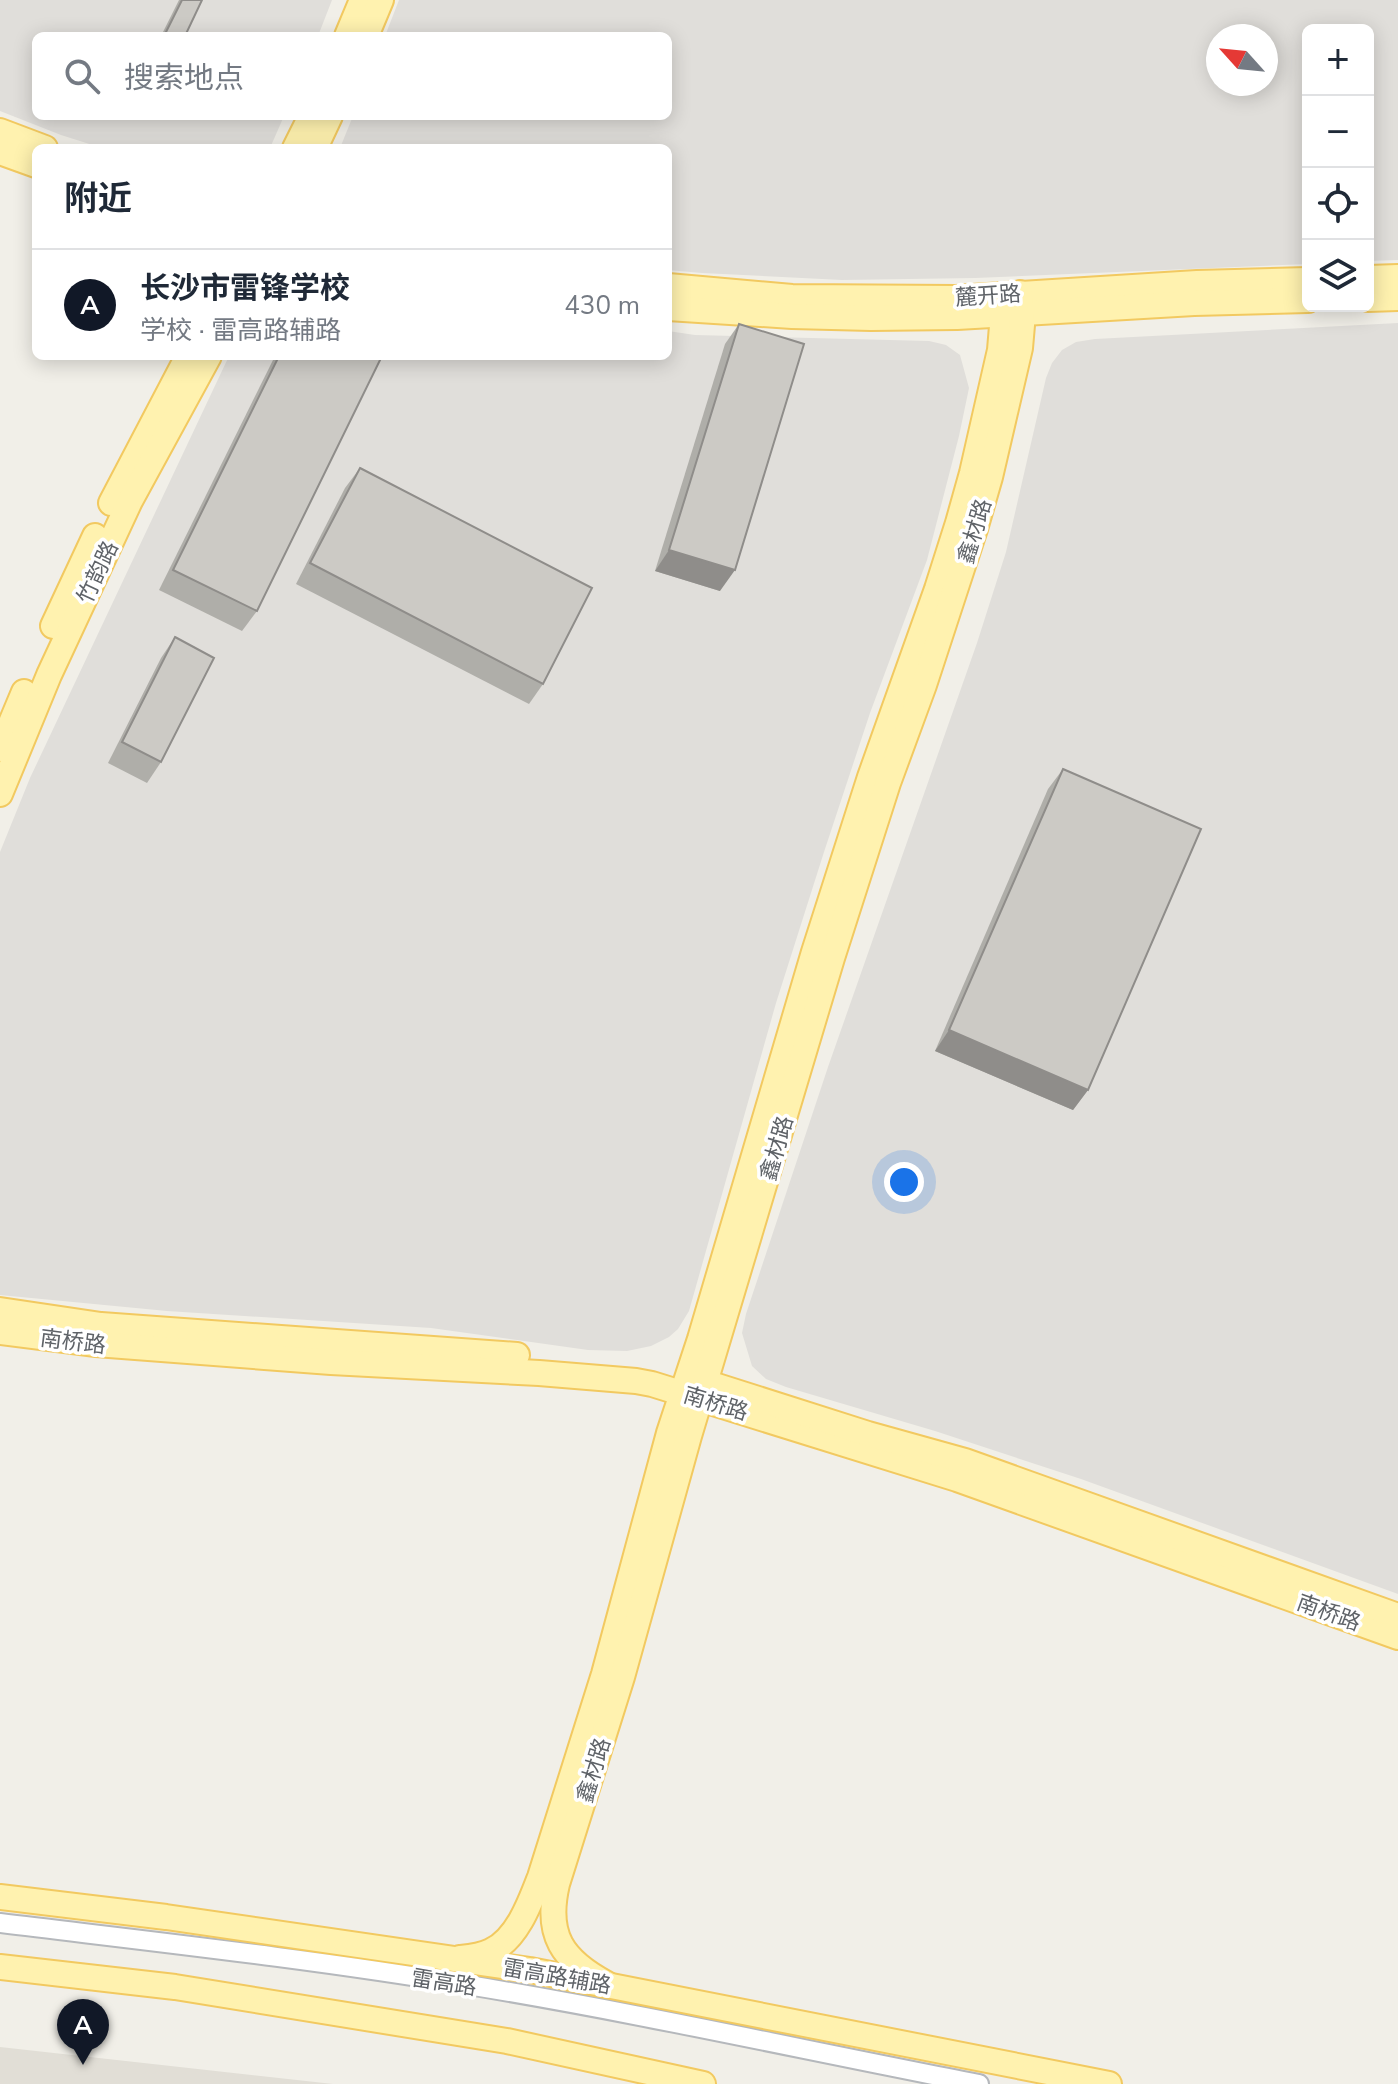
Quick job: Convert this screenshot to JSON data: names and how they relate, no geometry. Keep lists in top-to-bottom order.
{
  "streets": {
    "main road": [
      "麓开路",
      "鑫材路",
      "竹韵路",
      "南桥路",
      "雷高路辅路"
    ],
    "street": ["雷高路"]
  },
  "crossings": [
    ["麓开路", "鑫材路"],
    ["鑫材路", "南桥路"],
    ["鑫材路", "雷高路辅路"]
  ],
  "north": "top left",
  "page": {
    "map_buttons": ["+", "−"],
    "search": "搜索地点",
    "heading": "附近",
    "list": [
      {
        "mark": "A",
        "name": "长沙市雷锋学校",
        "note": "学校 · 雷高路辅路",
        "value": "430 m"
      }
    ],
    "pins": "A"
  }
}
